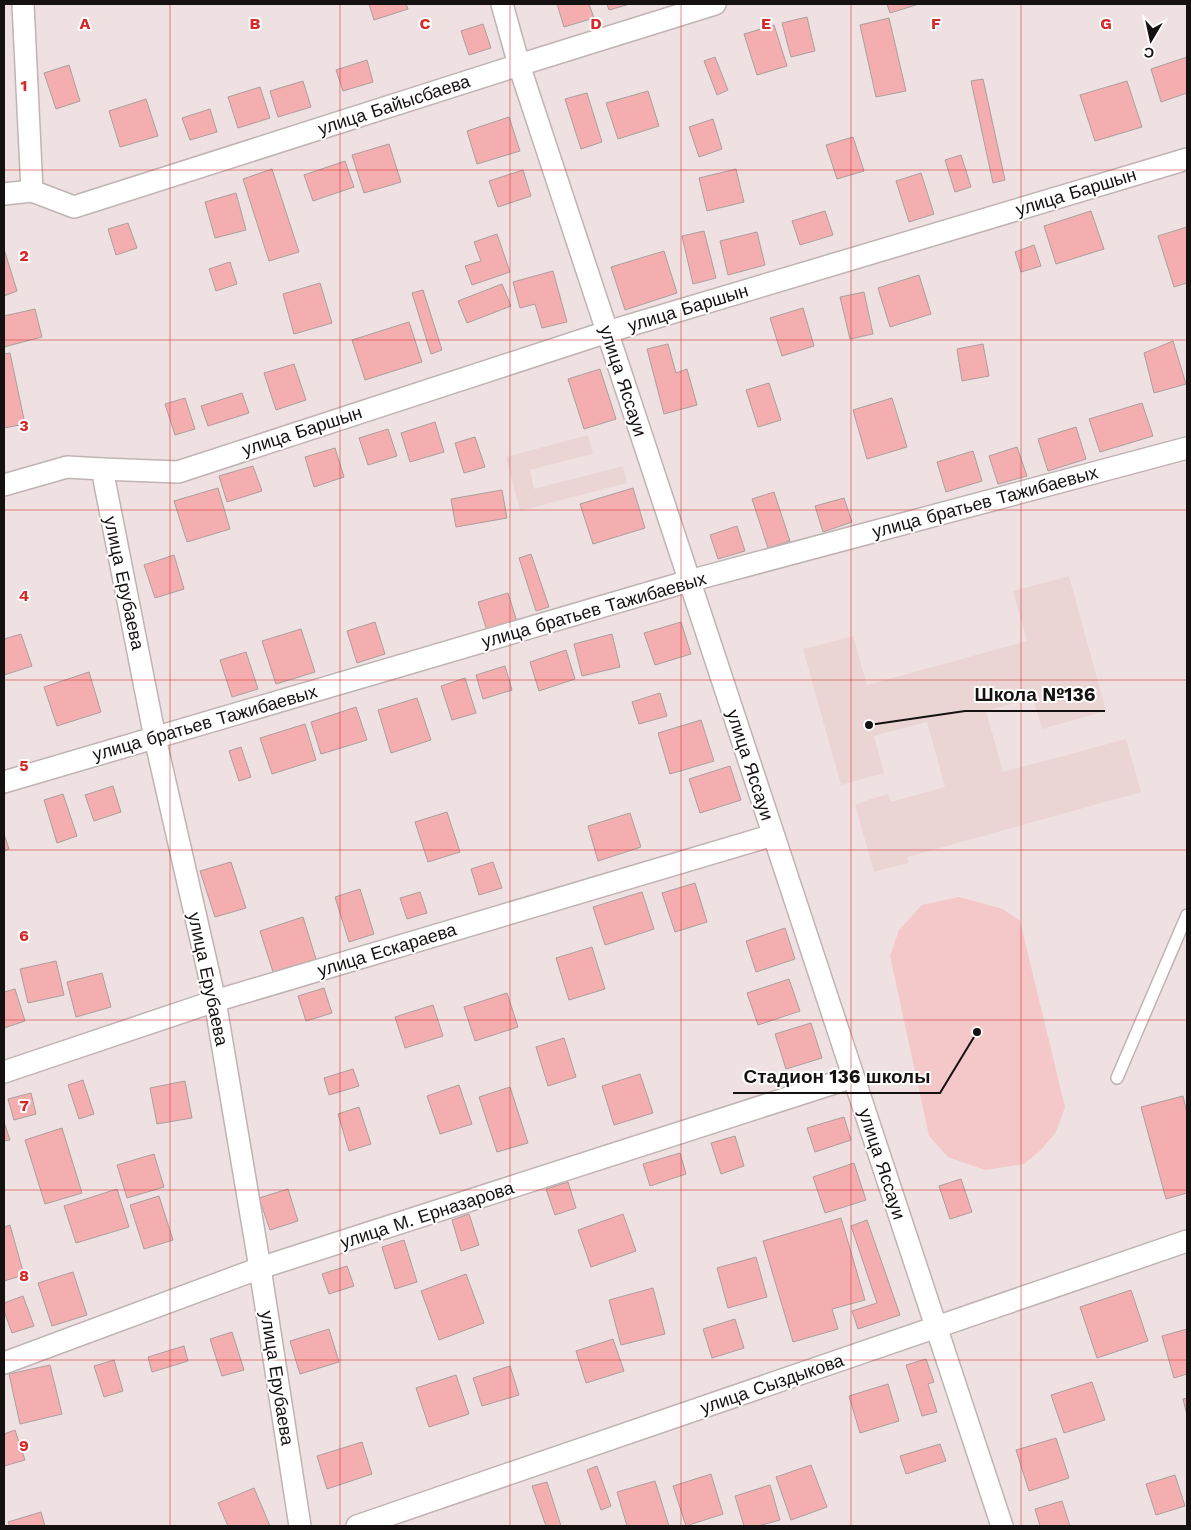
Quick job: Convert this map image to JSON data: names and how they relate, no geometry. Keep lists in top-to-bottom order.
{
  "streets": {
    "street": [
      "улица Байысбаева",
      "улица Баршын",
      "улица Яссауи",
      "улица братьев Тажибаевых",
      "улица Ерубаева",
      "улица Ескараева",
      "улица М. Ерназарова",
      "улица Сыздыкова"
    ]
  },
  "crossings": [
    ["улица Байысбаева", "улица Яссауи"],
    ["улица Баршын", "улица Яссауи"],
    ["улица Баршын", "улица Ерубаева"],
    ["улица Яссауи", "улица братьев Тажибаевых"],
    ["улица Яссауи", "улица Ескараева"],
    ["улица Яссауи", "улица М. Ерназарова"],
    ["улица Яссауи", "улица Сыздыкова"],
    ["улица братьев Тажибаевых", "улица Ерубаева"],
    ["улица Ерубаева", "улица Ескараева"],
    ["улица Ерубаева", "улица М. Ерназарова"]
  ],
  "places": ["Школа №136", "Стадион 136 школы"],
  "north": "bottom",
  "grid": {
    "columns": [
      "A",
      "B",
      "C",
      "D",
      "E",
      "F",
      "G"
    ],
    "rows": [
      "1",
      "2",
      "3",
      "4",
      "5",
      "6",
      "7",
      "8",
      "9"
    ]
  }
}
